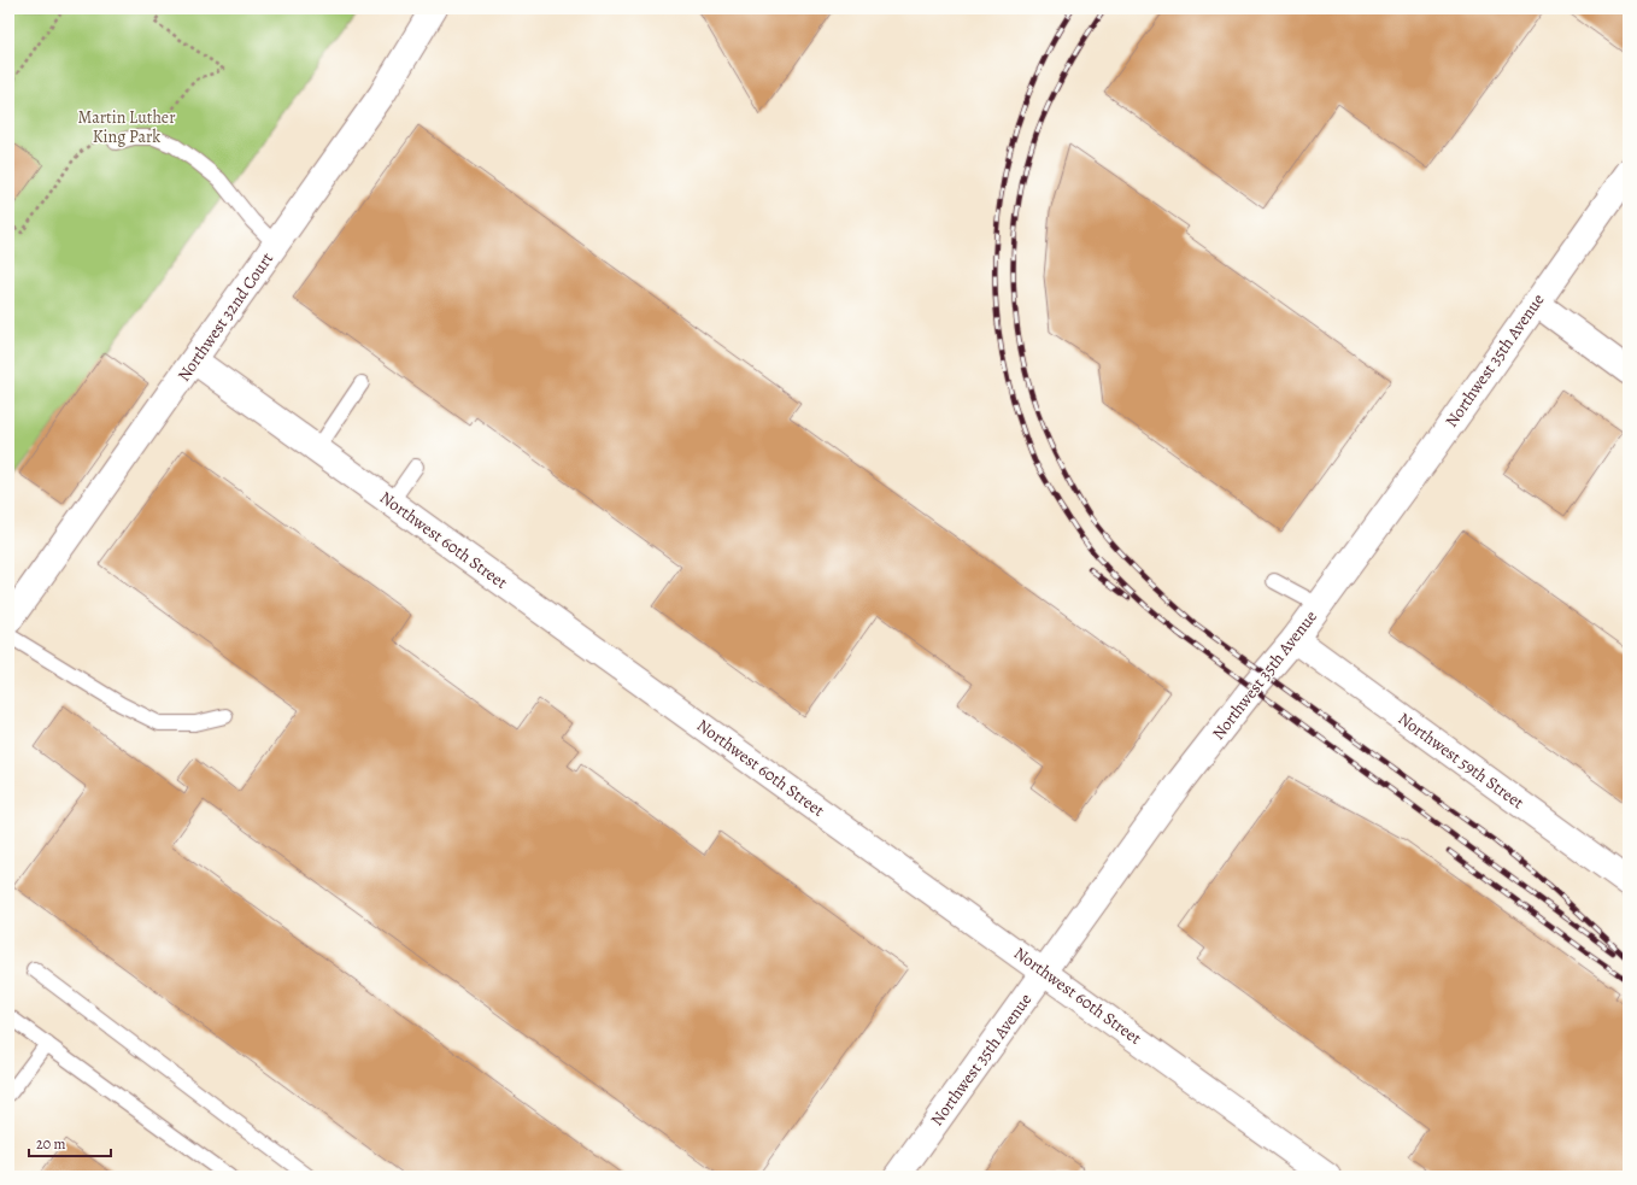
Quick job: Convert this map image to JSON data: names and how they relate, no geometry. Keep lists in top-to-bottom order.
{
  "streets": {
    "street": [
      "Northwest 32nd Court",
      "Northwest 35th Avenue",
      "Northwest 60th Street",
      "Northwest 59th Street"
    ]
  },
  "crossings": [
    ["Northwest 32nd Court", "Northwest 60th Street"],
    ["Northwest 35th Avenue", "Northwest 60th Street"],
    ["Northwest 35th Avenue", "Northwest 59th Street"]
  ],
  "parks": ["Martin Luther King Park"],
  "scale_bar": "20 m"
}
